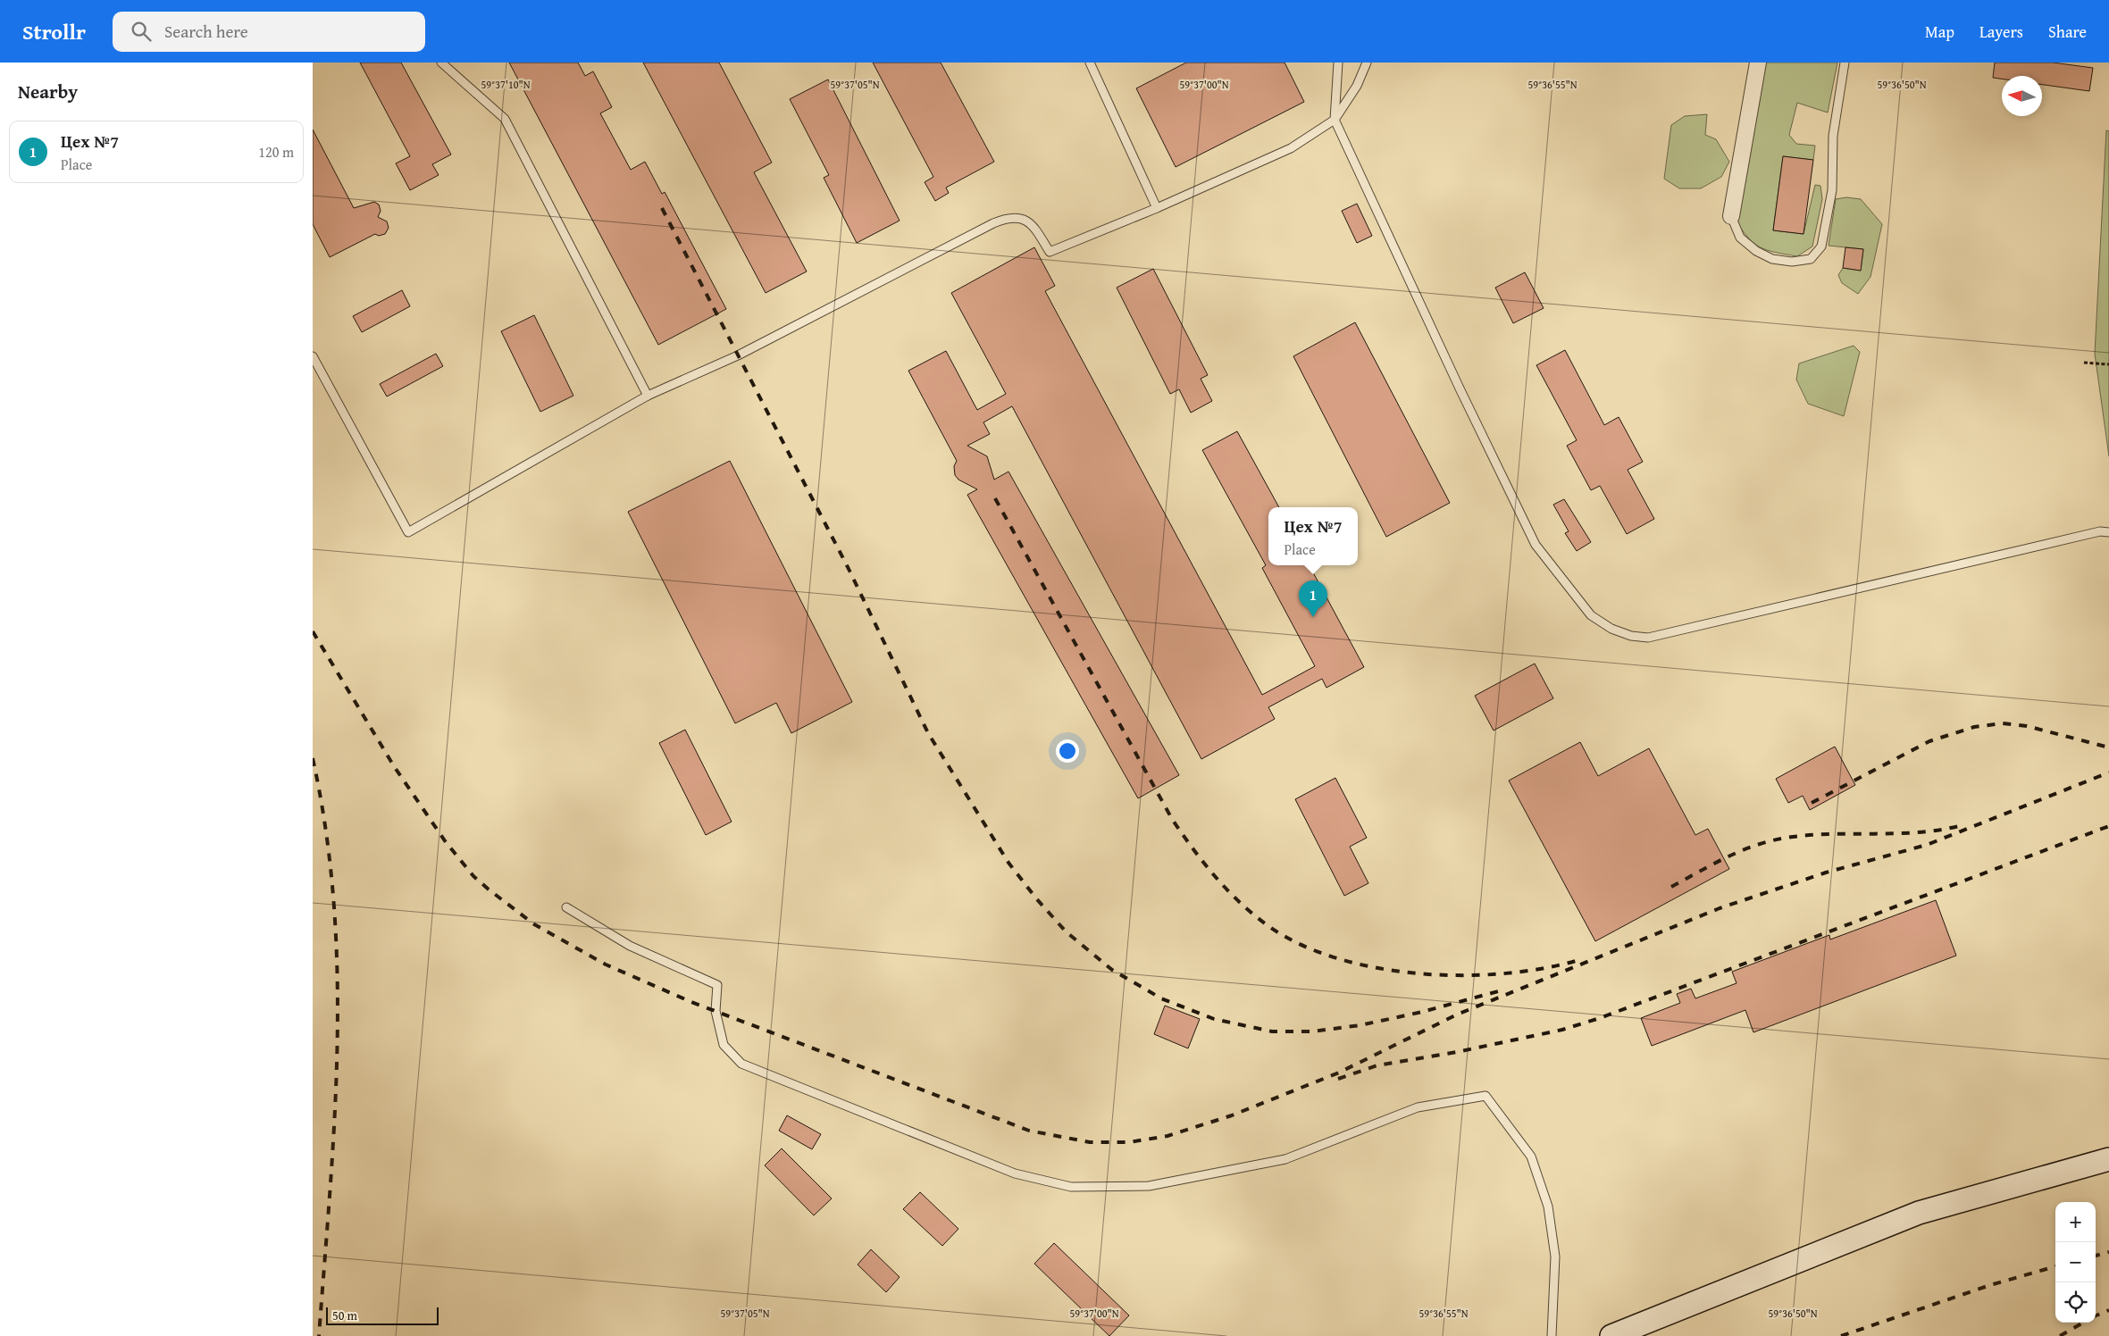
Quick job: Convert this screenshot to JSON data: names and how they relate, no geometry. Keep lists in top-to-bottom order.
{
  "scale_bar": "50 m",
  "north": "left",
  "page": {
    "header": "Strollr",
    "search": "Search here",
    "nav": ["Map", "Layers", "Share"],
    "heading": "Nearby",
    "list": [
      {
        "mark": "1",
        "name": "Цех №7",
        "note": "Place",
        "value": "120 m"
      }
    ],
    "popup": ["Цех №7", "Place"],
    "pins": "1",
    "map_buttons": ["+", "−"],
    "scale": "50 m"
  },
  "coordinates": [
    "59°37'10\"N",
    "59°37'05\"N",
    "59°37'00\"N",
    "59°36'55\"N",
    "59°36'50\"N"
  ]
}
